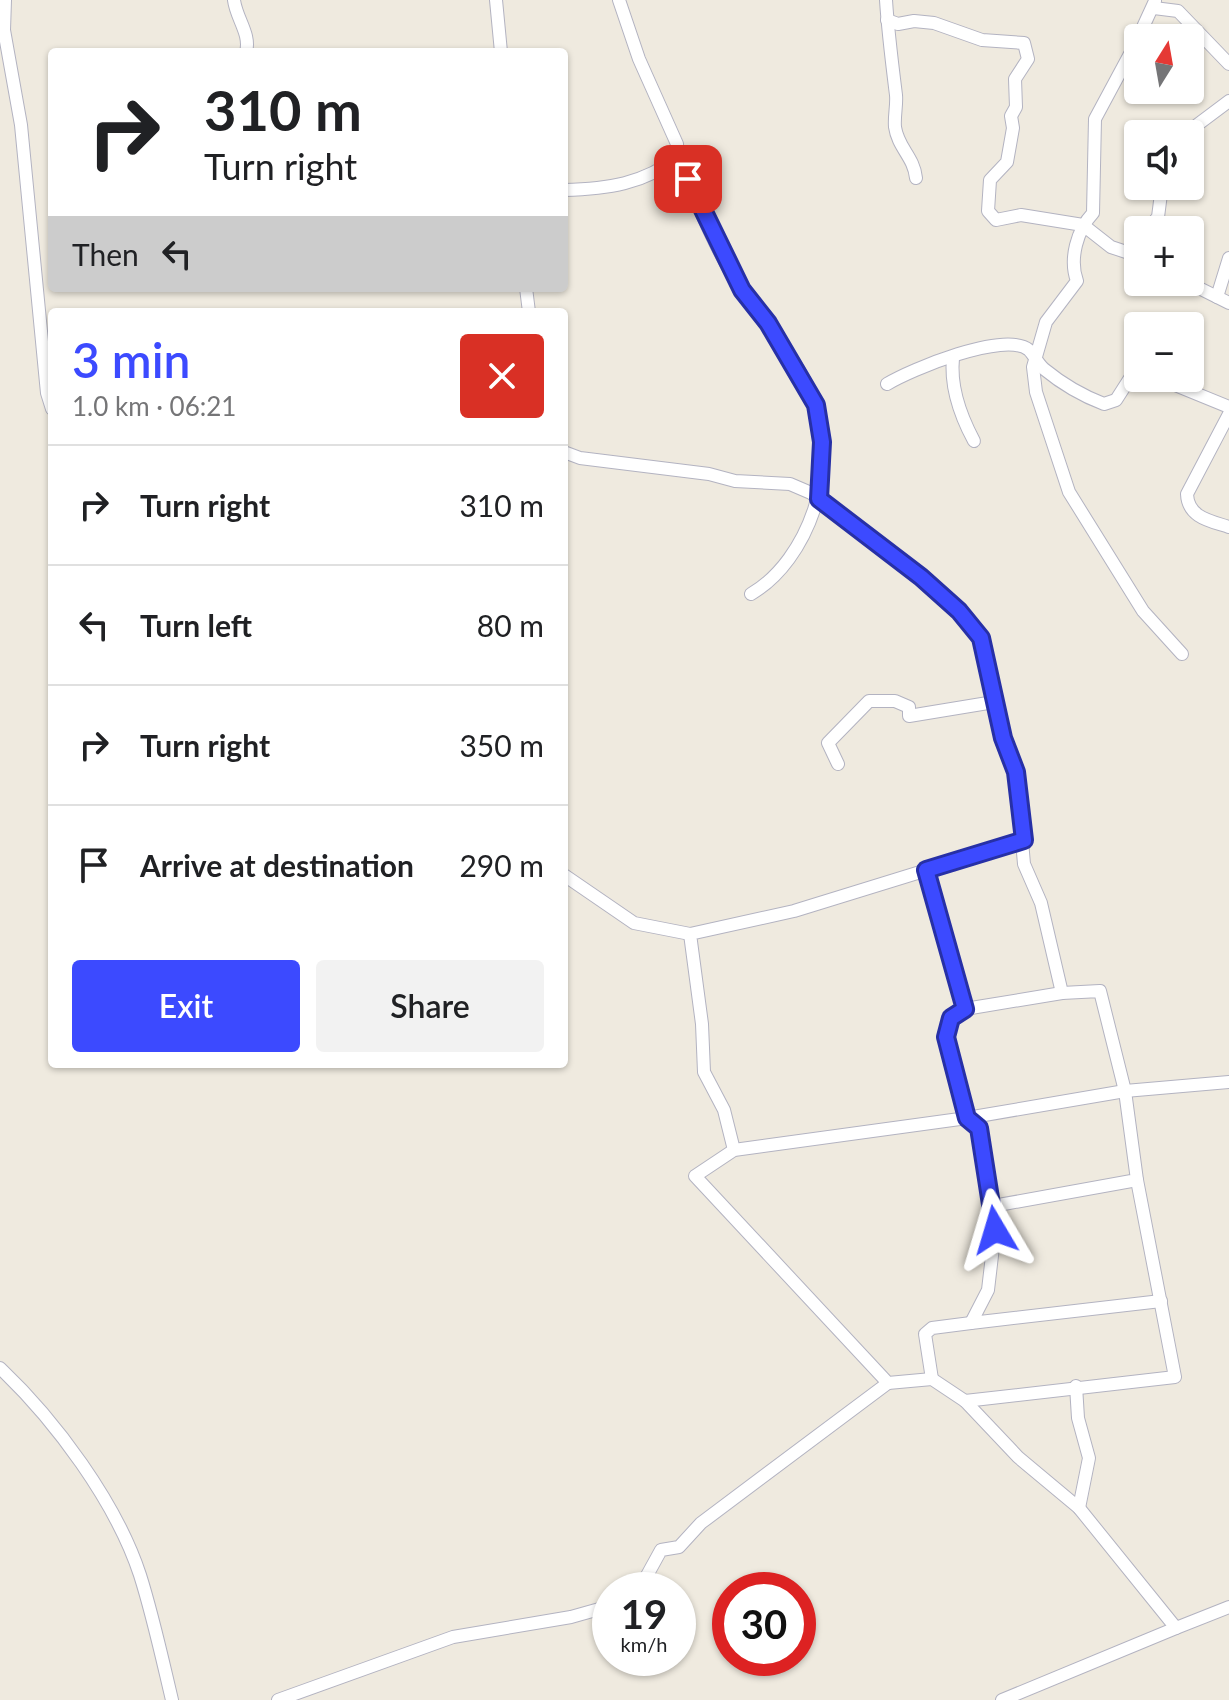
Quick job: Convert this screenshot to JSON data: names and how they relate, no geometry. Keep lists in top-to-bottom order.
{
  "north": "top",
  "page": {
    "map_buttons": ["+", "−"],
    "turn": ["310 m", "Turn right"],
    "then": "Then",
    "heading": ["3 min", "1.0 km · 06:21"],
    "list": [
      {
        "name": "Turn right",
        "value": "310 m"
      },
      {
        "name": "Turn left",
        "value": "80 m"
      },
      {
        "name": "Turn right",
        "value": "350 m"
      },
      {
        "name": "Arrive at destination",
        "value": "290 m"
      }
    ],
    "buttons": ["Exit", "Share"],
    "speed": "19 km/h",
    "limit": "30"
  }
}
